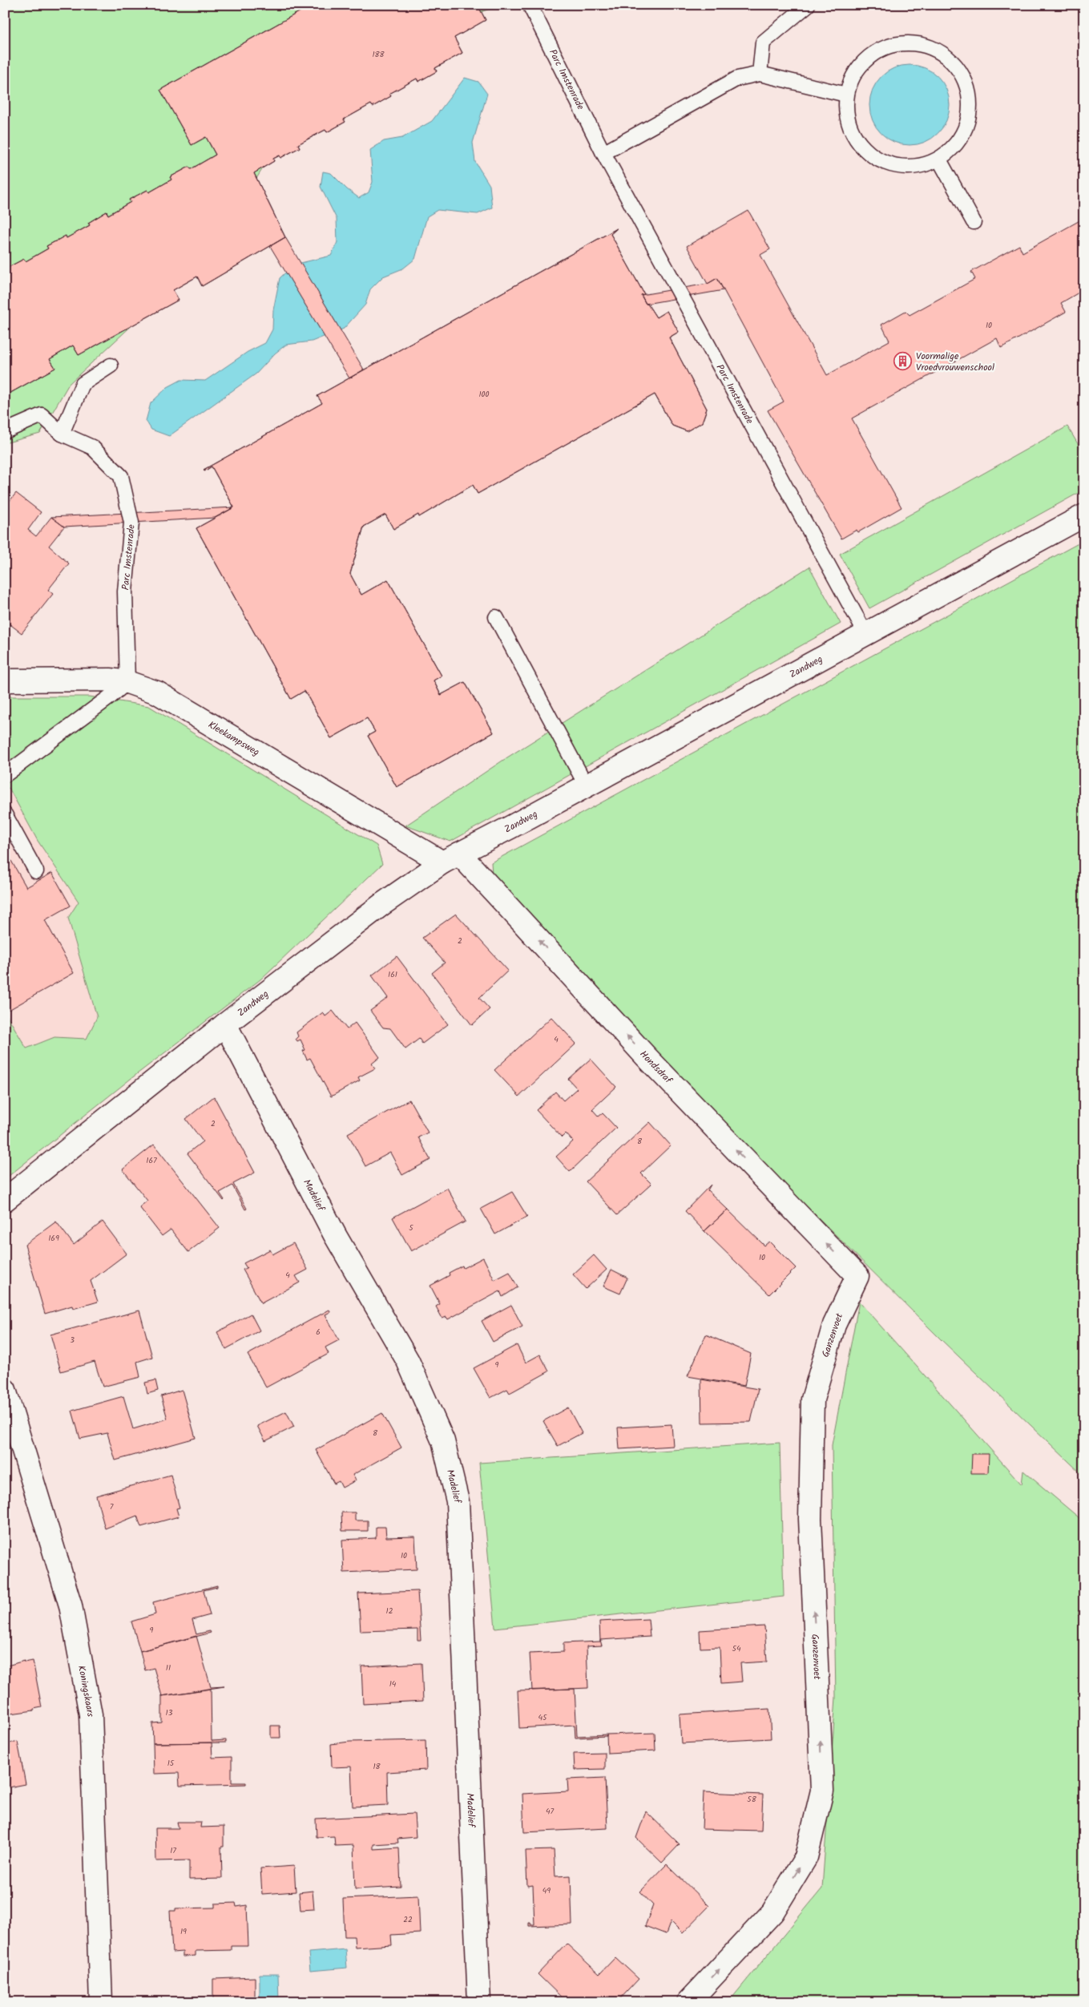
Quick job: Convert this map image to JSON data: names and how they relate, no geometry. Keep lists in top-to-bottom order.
{
  "streets": {
    "street": [
      "Zandweg",
      "Kleekampsweg",
      "Hondsdraf",
      "Madelief",
      "Ganzenvoet",
      "Koningskaars"
    ],
    "lane": ["Parc Imstenrade"]
  },
  "crossings": [
    ["Parc Imstenrade", "Zandweg"],
    ["Parc Imstenrade", "Kleekampsweg"],
    ["Zandweg", "Kleekampsweg"],
    ["Zandweg", "Hondsdraf"],
    ["Zandweg", "Madelief"],
    ["Kleekampsweg", "Hondsdraf"],
    ["Hondsdraf", "Ganzenvoet"]
  ],
  "one_way": ["Hondsdraf", "Ganzenvoet"],
  "places": {
    "building": ["Voormalige Vroedvrouwenschool"]
  },
  "house_numbers": [
    "188",
    "10",
    "100",
    "2",
    "161",
    "4",
    "2",
    "8",
    "167",
    "5",
    "169",
    "10",
    "4",
    "6",
    "3",
    "9",
    "8",
    "7",
    "10",
    "12",
    "9",
    "54",
    "11",
    "14",
    "13",
    "45",
    "15",
    "18",
    "58",
    "47",
    "17",
    "49",
    "22",
    "19"
  ]
}
